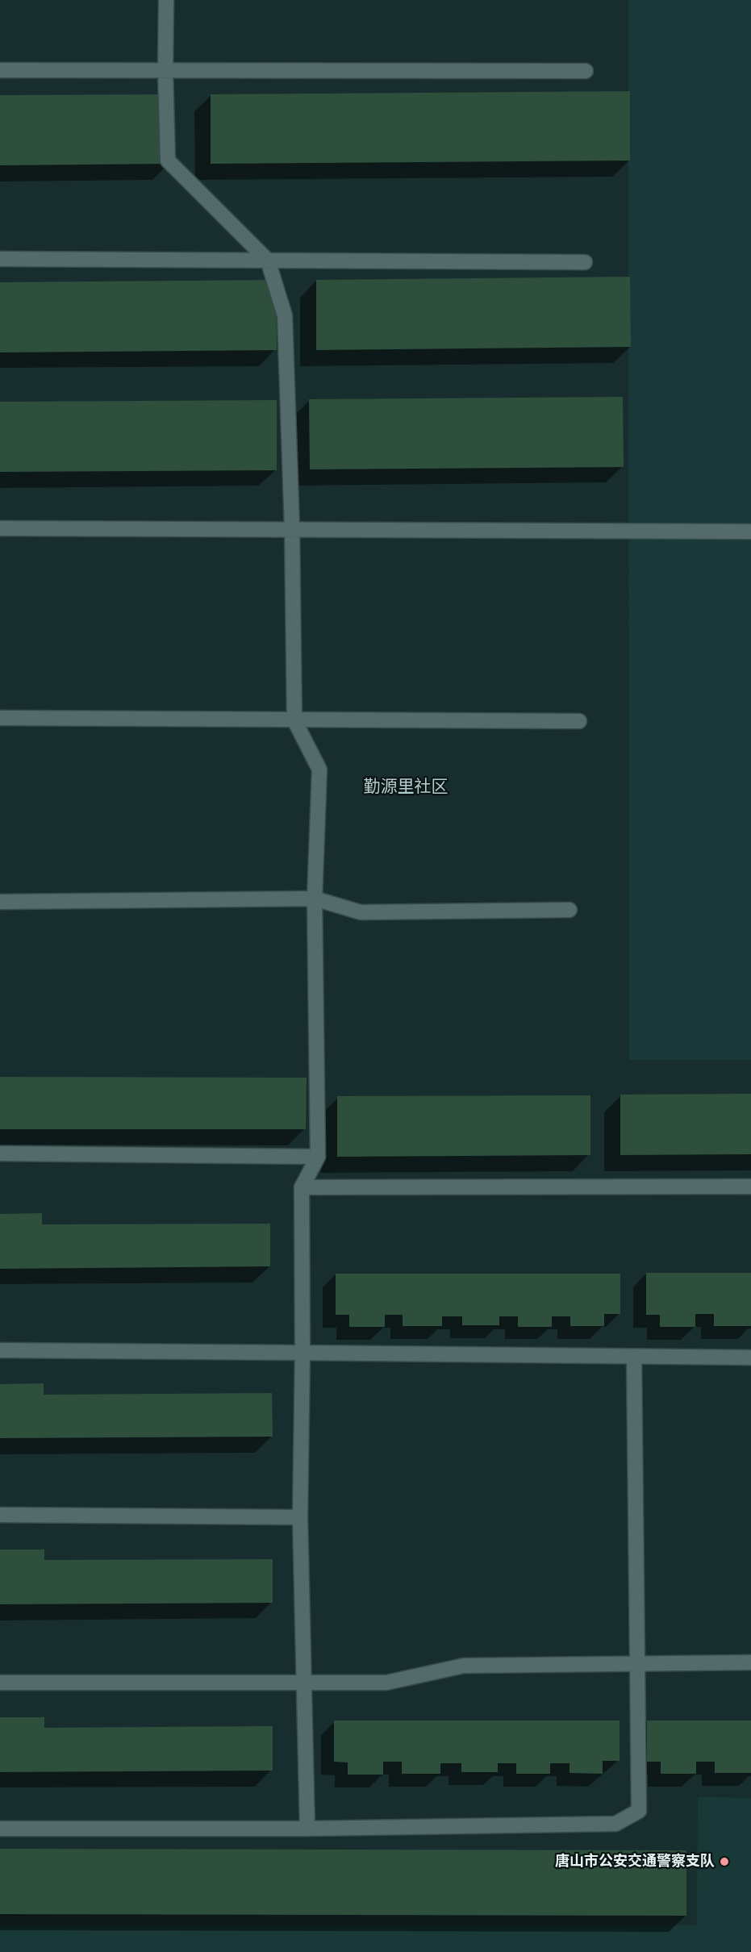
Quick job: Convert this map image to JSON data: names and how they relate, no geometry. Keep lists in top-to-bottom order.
{
  "districts": ["勤源里社区"],
  "places": ["唐山市公安交通警察支队"]
}
